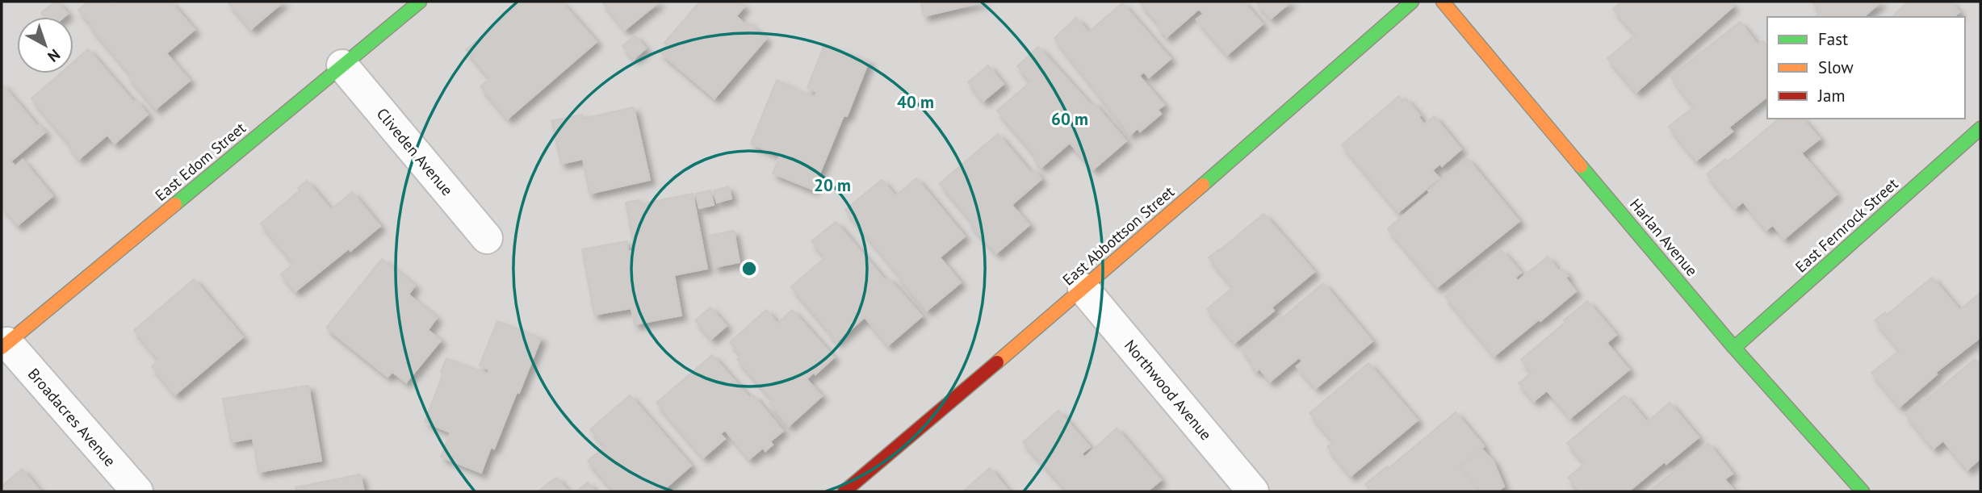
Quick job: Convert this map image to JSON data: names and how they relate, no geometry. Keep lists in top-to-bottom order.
{
  "streets": {
    "street": [
      "Cliveden Avenue",
      "East Edom Street",
      "East Fernrock Street",
      "East Abbottson Street",
      "Harlan Avenue",
      "Northwood Avenue",
      "Broadacres Avenue"
    ]
  },
  "crossings": [
    ["Cliveden Avenue", "East Edom Street"],
    ["East Edom Street", "Broadacres Avenue"],
    ["East Fernrock Street", "Harlan Avenue"],
    ["East Abbottson Street", "Northwood Avenue"]
  ],
  "legend": ["Fast", "Slow", "Jam"],
  "north": "bottom right",
  "rings": ["40 m", "60 m", "20 m"]
}
